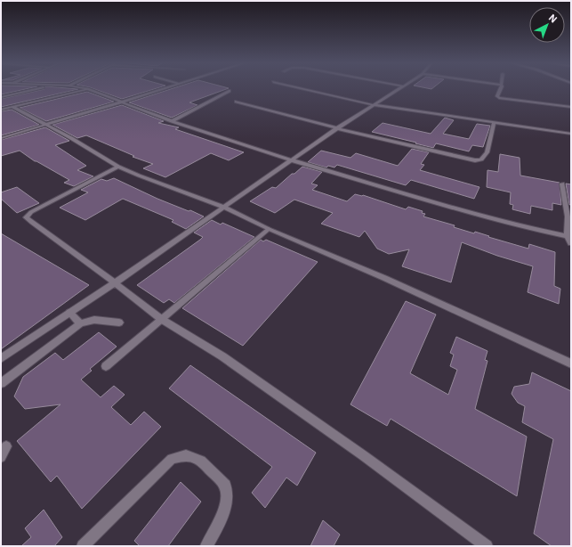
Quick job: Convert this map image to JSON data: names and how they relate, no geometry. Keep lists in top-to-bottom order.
{
  "north": "top right"
}
